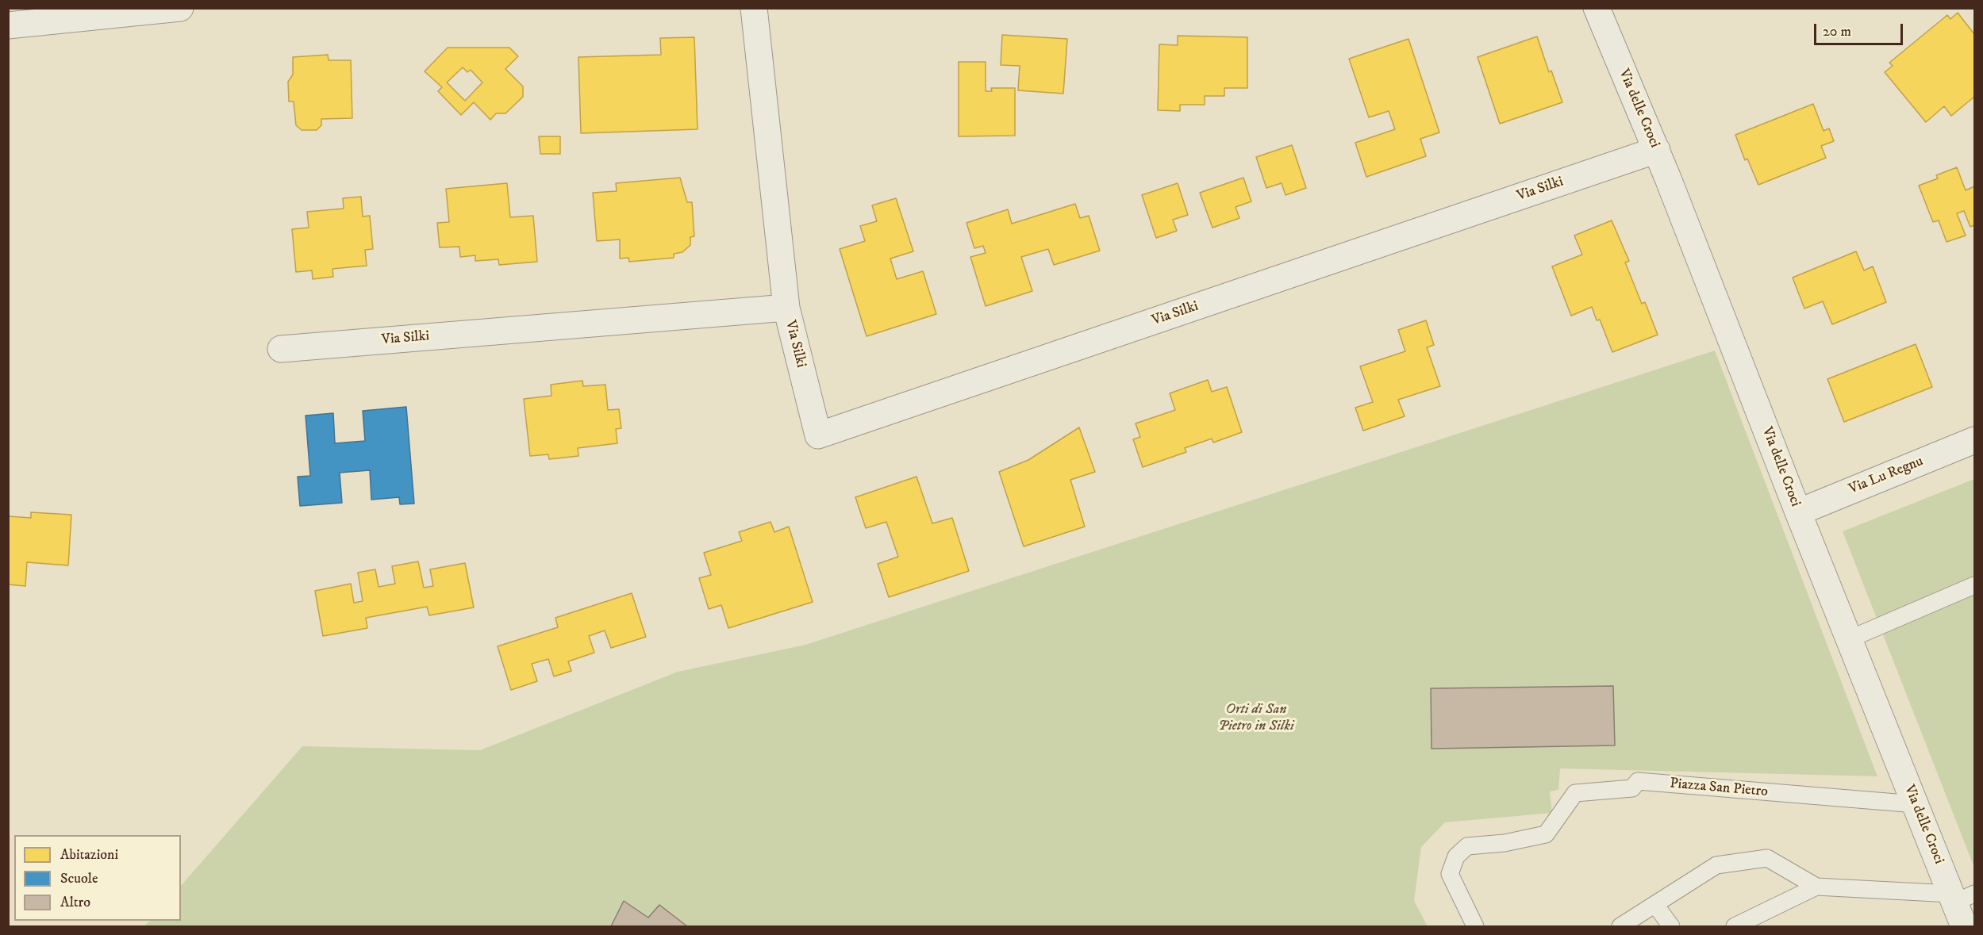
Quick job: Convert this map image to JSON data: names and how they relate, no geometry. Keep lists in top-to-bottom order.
{
  "streets": {
    "street": ["Via delle Croci", "Via Silki", "Via Lu Regnu"],
    "lane": ["Piazza San Pietro"]
  },
  "crossings": [
    ["Via delle Croci", "Via Silki"],
    ["Via delle Croci", "Via Lu Regnu"],
    ["Via delle Croci", "Piazza San Pietro"]
  ],
  "parks": ["Orti di San Pietro in Silki"],
  "legend": ["Abitazioni", "Scuole", "Altro"],
  "scale_bar": "20 m"
}
